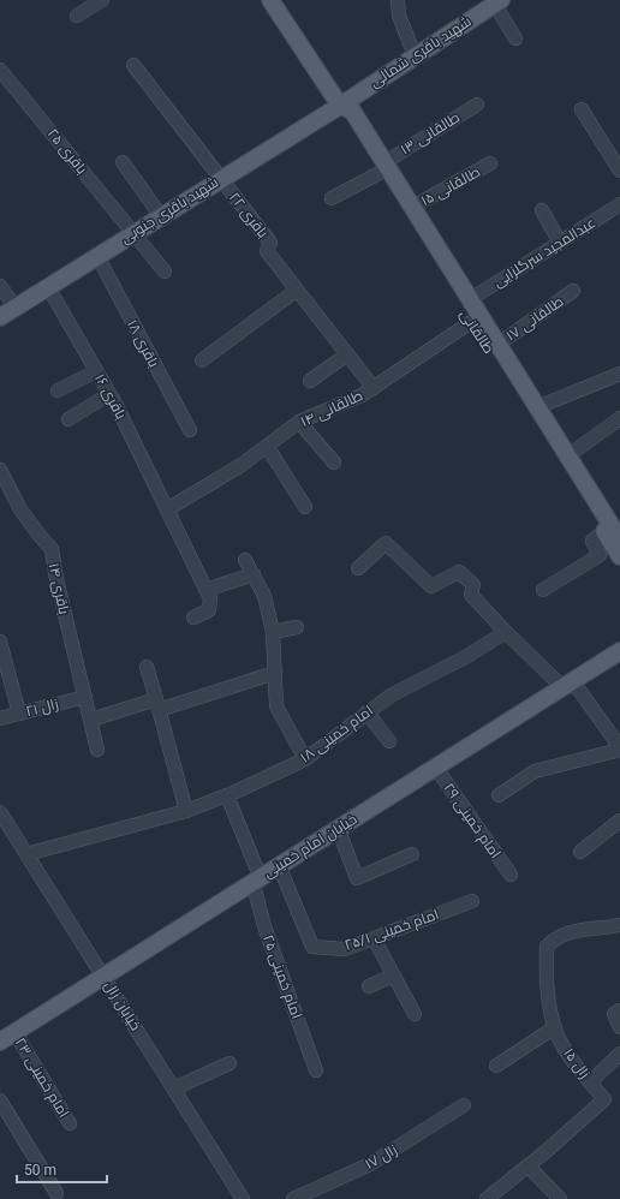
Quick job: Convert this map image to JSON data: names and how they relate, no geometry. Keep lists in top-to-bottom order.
{
  "streets": {
    "main road": [
      "شهید باقری شمالی",
      "شهید باقری جنوبی",
      "طالقانی",
      "خیابان امام خمینی"
    ],
    "street": [
      "طالقانی ۱۳",
      "باقری ۲۵",
      "طالقانی ۱۵",
      "باقری ۲۲",
      "عبدالمجید سرگلزایی",
      "طالقانی ۱۷",
      "باقری ۱۸",
      "باقری ۱۶",
      "طالقانی ۱۴",
      "باقری ۱۴",
      "زال ۲۱",
      "امام خمینی ۱۸",
      "امام خمینی ۲۹",
      "امام خمینی ۲۵/۱",
      "امام خمینی ۲۵",
      "خیابان زال",
      "زال ۱۵",
      "امام خمینی ۲۳",
      "زال ۱۷"
    ]
  },
  "crossings": [
    ["شهید باقری شمالی", "شهید باقری جنوبی"],
    ["شهید باقری شمالی", "طالقانی"],
    ["طالقانی ۱۳", "طالقانی"],
    ["باقری ۲۵", "شهید باقری جنوبی"],
    ["طالقانی ۱۵", "طالقانی"],
    ["شهید باقری جنوبی", "باقری ۲۲"],
    ["شهید باقری جنوبی", "طالقانی"],
    ["شهید باقری جنوبی", "باقری ۱۸"],
    ["شهید باقری جنوبی", "باقری ۱۶"],
    ["باقری ۲۲", "طالقانی ۱۴"],
    ["عبدالمجید سرگلزایی", "طالقانی"],
    ["طالقانی ۱۷", "طالقانی"],
    ["طالقانی", "طالقانی ۱۴"],
    ["باقری ۱۶", "طالقانی ۱۴"],
    ["باقری ۱۴", "زال ۲۱"],
    ["امام خمینی ۱۸", "امام خمینی ۲۵"],
    ["امام خمینی ۱۸", "خیابان زال"],
    ["امام خمینی ۲۹", "خیابان امام خمینی"],
    ["خیابان امام خمینی", "امام خمینی ۲۵/۱"],
    ["خیابان امام خمینی", "امام خمینی ۲۵"],
    ["خیابان امام خمینی", "خیابان زال"],
    ["خیابان امام خمینی", "امام خمینی ۲۳"]
  ],
  "scale_bar": "50 m"
}
